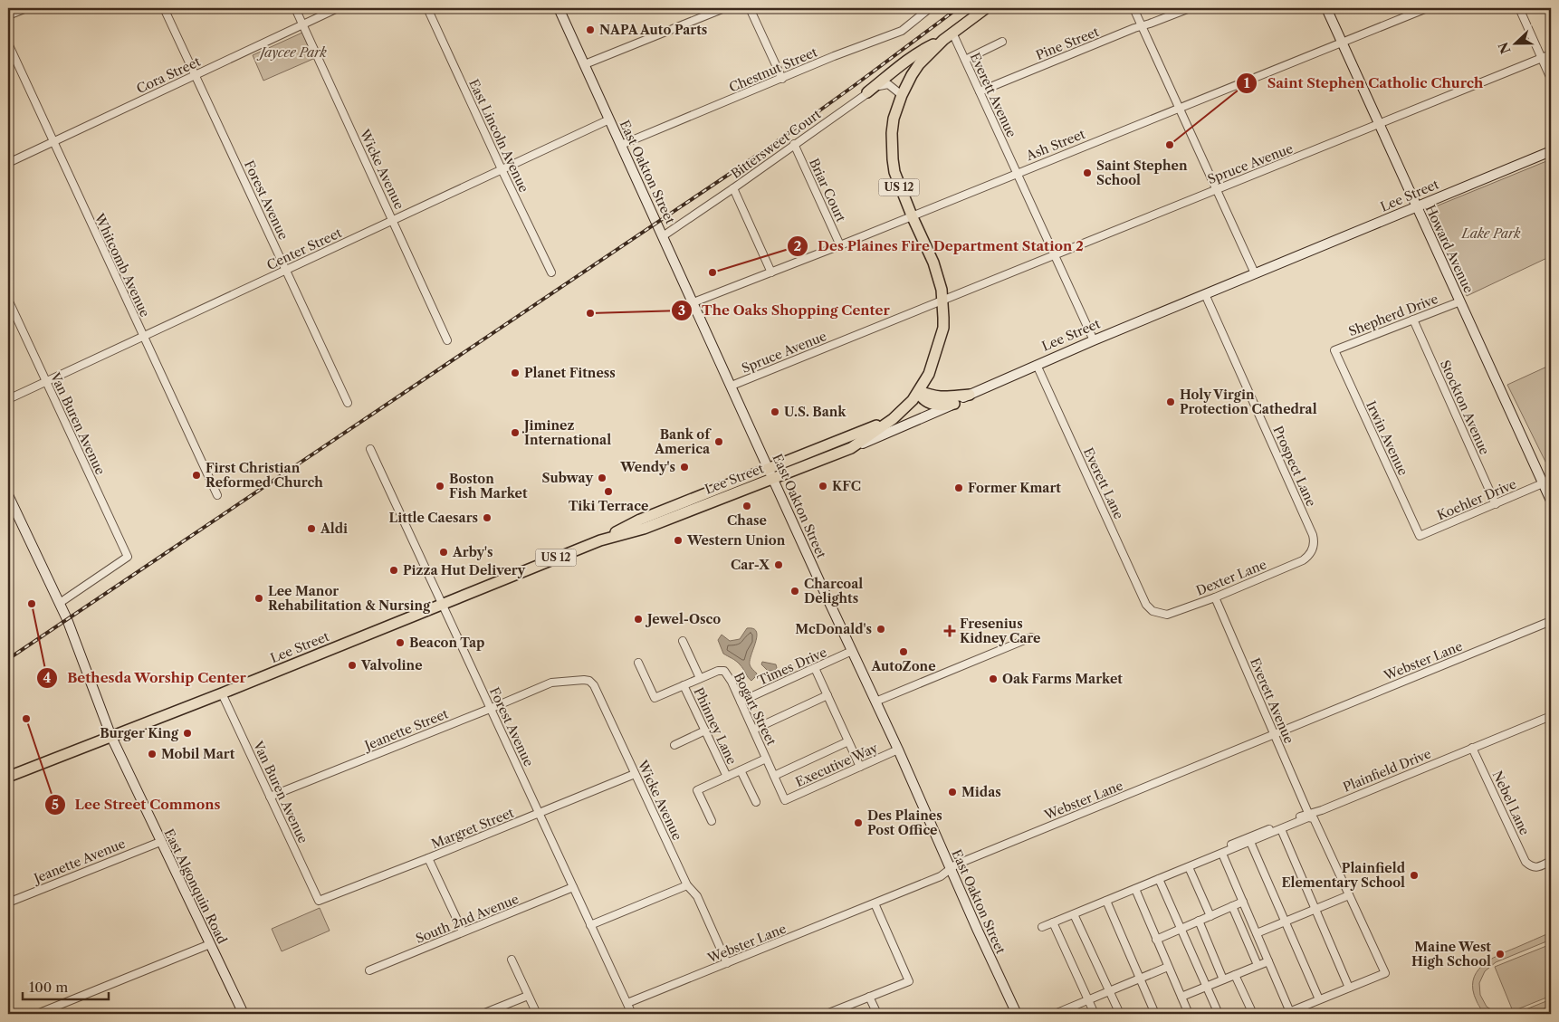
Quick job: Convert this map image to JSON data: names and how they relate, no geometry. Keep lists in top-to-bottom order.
{
  "streets": {
    "main road": [
      "East Oakton Street",
      "US 12",
      "Lee Street",
      "Howard Avenue",
      "East Algonquin Road"
    ],
    "street": [
      "Pine Street",
      "Chestnut Street",
      "Cora Street",
      "Everett Avenue",
      "East Lincoln Avenue",
      "Bittersweet Court",
      "Ash Street",
      "Spruce Avenue",
      "Wicke Avenue",
      "Briar Court",
      "Forest Avenue",
      "Center Street",
      "Whitcomb Avenue",
      "Shepherd Drive",
      "Stockton Avenue",
      "Van Buren Avenue",
      "Irwin Avenue",
      "Prospect Lane",
      "Everett Lane",
      "Koehler Drive",
      "Dexter Lane",
      "Webster Lane",
      "Times Drive",
      "Bogart Street",
      "Phinney Lane",
      "Jeanette Street",
      "Executive Way",
      "Plainfield Drive",
      "Nebel Lane",
      "Margret Street",
      "Jeanette Avenue",
      "South 2nd Avenue"
    ]
  },
  "crossings": [
    ["Pine Street", "Everett Avenue"],
    ["Chestnut Street", "East Oakton Street"],
    ["Cora Street", "Wicke Avenue"],
    ["Cora Street", "Forest Avenue"],
    ["Cora Street", "Whitcomb Avenue"],
    ["Everett Avenue", "Ash Street"],
    ["Everett Avenue", "Spruce Avenue"],
    ["Everett Avenue", "US 12"],
    ["Everett Avenue", "Lee Street"],
    ["Everett Avenue", "Dexter Lane"],
    ["Everett Avenue", "Webster Lane"],
    ["Everett Avenue", "Plainfield Drive"],
    ["East Lincoln Avenue", "Center Street"],
    ["Bittersweet Court", "East Oakton Street"],
    ["Bittersweet Court", "US 12"],
    ["Bittersweet Court", "Briar Court"],
    ["Ash Street", "East Oakton Street"],
    ["Ash Street", "US 12"],
    ["Ash Street", "Briar Court"],
    ["Ash Street", "Howard Avenue"],
    ["Spruce Avenue", "East Oakton Street"],
    ["Spruce Avenue", "US 12"],
    ["Spruce Avenue", "Howard Avenue"],
    ["Wicke Avenue", "Center Street"],
    ["Wicke Avenue", "Webster Lane"],
    ["Wicke Avenue", "Jeanette Street"],
    ["Wicke Avenue", "Margret Street"],
    ["East Oakton Street", "Lee Street"],
    ["East Oakton Street", "Center Street"],
    ["East Oakton Street", "Webster Lane"],
    ["East Oakton Street", "Times Drive"],
    ["East Oakton Street", "Executive Way"],
    ["US 12", "Lee Street"],
    ["Lee Street", "Forest Avenue"],
    ["Lee Street", "Howard Avenue"],
    ["Lee Street", "Van Buren Avenue"],
    ["Lee Street", "Prospect Lane"],
    ["Lee Street", "Everett Lane"],
    ["Lee Street", "East Algonquin Road"],
    ["Forest Avenue", "Center Street"],
    ["Forest Avenue", "Webster Lane"],
    ["Forest Avenue", "Jeanette Street"],
    ["Forest Avenue", "Margret Street"],
    ["Forest Avenue", "South 2nd Avenue"],
    ["Center Street", "Whitcomb Avenue"],
    ["Center Street", "Van Buren Avenue"],
    ["Howard Avenue", "Shepherd Drive"],
    ["Howard Avenue", "Koehler Drive"],
    ["Shepherd Drive", "Stockton Avenue"],
    ["Shepherd Drive", "Irwin Avenue"],
    ["Stockton Avenue", "Koehler Drive"],
    ["Van Buren Avenue", "Jeanette Street"],
    ["Van Buren Avenue", "Margret Street"],
    ["Van Buren Avenue", "East Algonquin Road"],
    ["Irwin Avenue", "Koehler Drive"],
    ["Prospect Lane", "Dexter Lane"],
    ["Everett Lane", "Dexter Lane"],
    ["Times Drive", "Bogart Street"],
    ["Bogart Street", "Phinney Lane"],
    ["Bogart Street", "Executive Way"],
    ["Plainfield Drive", "Nebel Lane"],
    ["Jeanette Avenue", "East Algonquin Road"]
  ],
  "parks": ["Jaycee Park", "Lake Park"],
  "places": {
    "other": [
      "NAPA Auto Parts",
      "Saint Stephen Catholic Church",
      "Saint Stephen School",
      "Des Plaines Fire Department Station 2",
      "The Oaks Shopping Center",
      "Planet Fitness",
      "Holy Virgin Protection Cathedral",
      "U.S. Bank",
      "Jiminez International",
      "Bank of America",
      "Wendy's",
      "First Christian Reformed Church",
      "Subway",
      "Boston Fish Market",
      "KFC",
      "Former Kmart",
      "Tiki Terrace",
      "Chase",
      "Little Caesars",
      "Aldi",
      "Western Union",
      "Arby's",
      "Car-X",
      "Pizza Hut Delivery",
      "Charcoal Delights",
      "Lee Manor Rehabilitation & Nursing",
      "Bethesda Worship Center",
      "Jewel-Osco",
      "McDonald's",
      "Beacon Tap",
      "AutoZone",
      "Valvoline",
      "Oak Farms Market",
      "Lee Street Commons",
      "Burger King",
      "Mobil Mart",
      "Midas",
      "Des Plaines Post Office",
      "Plainfield Elementary School",
      "Maine West High School"
    ],
    "health": ["Fresenius Kidney Care"]
  },
  "scale_bar": "100 m",
  "north": "left"
}
